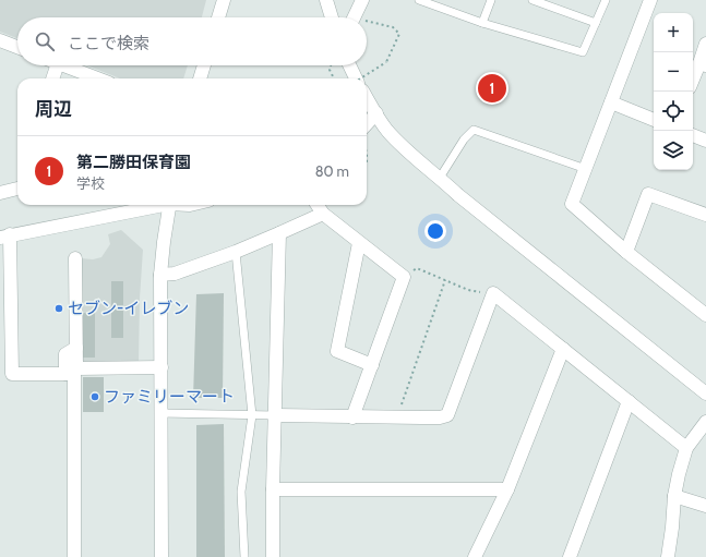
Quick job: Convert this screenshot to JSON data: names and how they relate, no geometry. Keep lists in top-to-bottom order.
{
  "places": ["セブン-イレブン", "ファミリーマート"],
  "page": {
    "map_buttons": ["+", "−"],
    "search": "ここで検索",
    "pins": "1",
    "heading": "周辺",
    "list": [
      {
        "mark": "1",
        "name": "第二勝田保育園",
        "note": "学校",
        "value": "80 m"
      }
    ]
  }
}
